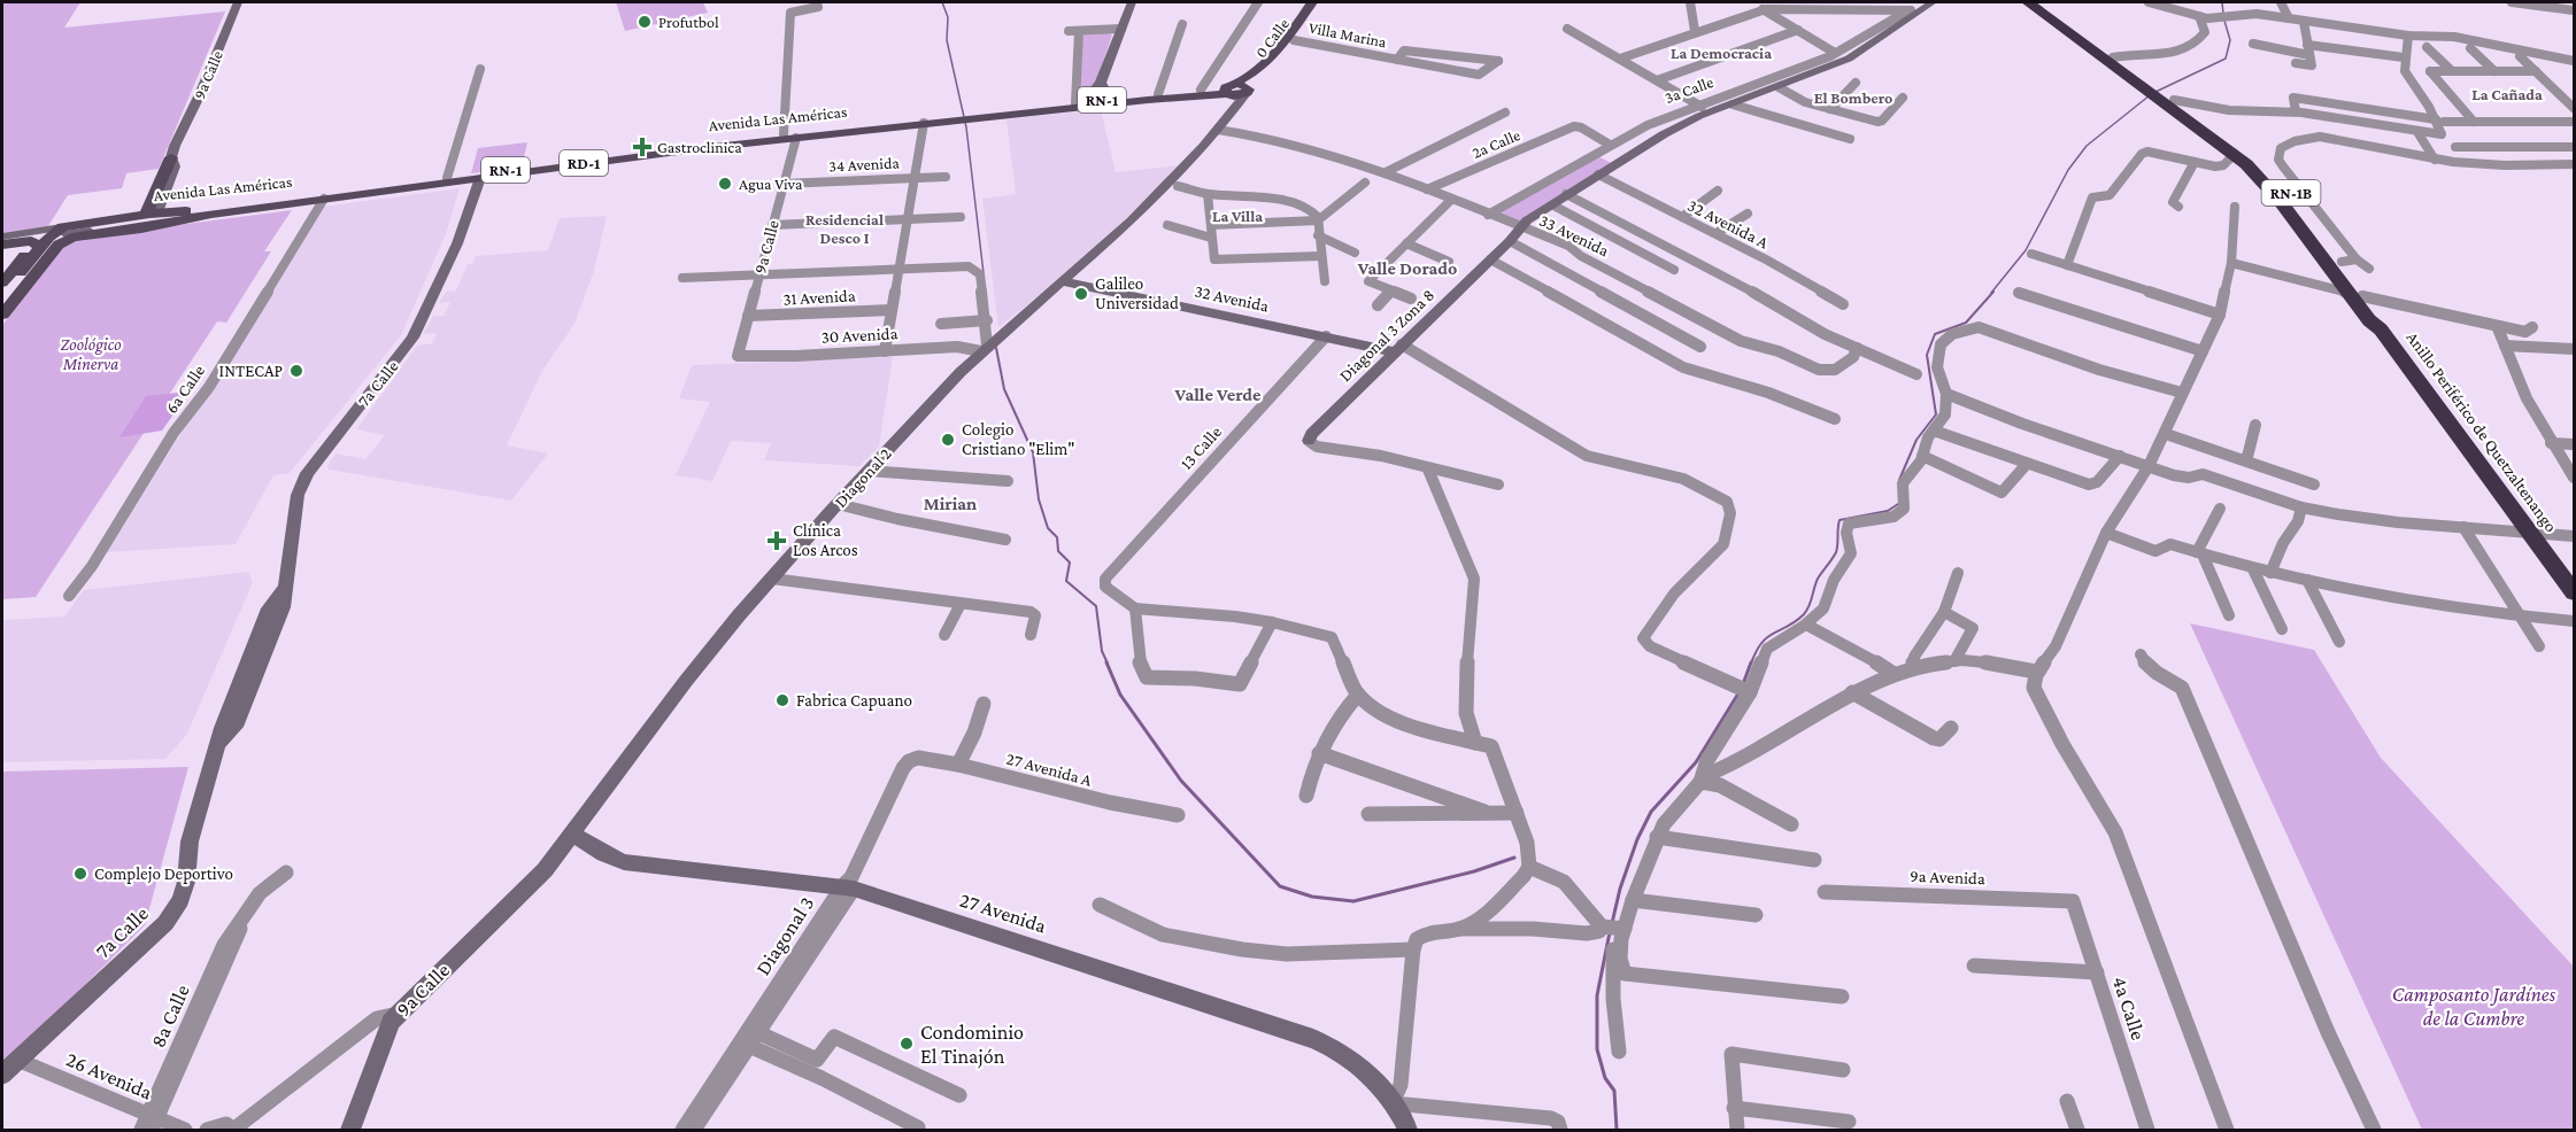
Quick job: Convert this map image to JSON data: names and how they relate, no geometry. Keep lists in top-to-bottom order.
{
  "streets": {
    "highway": ["RN-1B", "Anillo Periférico de Quetzaltenango"],
    "main road": [
      "0 Calle",
      "RN-1",
      "Avenida Las Américas",
      "RD-1"
    ],
    "street": [
      "Villa Marina",
      "9a Calle",
      "3a Calle",
      "2a Calle",
      "34 Avenida",
      "32 Avenida A",
      "33 Avenida",
      "31 Avenida",
      "32 Avenida",
      "30 Avenida",
      "Diagonal 3 Zona 8",
      "7a Calle",
      "6a Calle",
      "13 Calle",
      "Diagonal 2",
      "27 Avenida A",
      "9a Avenida",
      "27 Avenida",
      "Diagonal 3",
      "4a Calle",
      "8a Calle",
      "26 Avenida"
    ]
  },
  "crossings": [
    ["Villa Marina", "0 Calle"],
    ["0 Calle", "Avenida Las Américas"],
    ["0 Calle", "Diagonal 2"],
    ["9a Calle", "Avenida Las Américas"],
    ["9a Calle", "34 Avenida"],
    ["9a Calle", "31 Avenida"],
    ["9a Calle", "30 Avenida"],
    ["9a Calle", "Diagonal 2"],
    ["3a Calle", "2a Calle"],
    ["3a Calle", "32 Avenida A"],
    ["3a Calle", "33 Avenida"],
    ["3a Calle", "Diagonal 3 Zona 8"],
    ["Avenida Las Américas", "7a Calle"],
    ["Avenida Las Américas", "6a Calle"],
    ["2a Calle", "33 Avenida"],
    ["33 Avenida", "Diagonal 3 Zona 8"],
    ["33 Avenida", "Diagonal 2"],
    ["32 Avenida", "Diagonal 3 Zona 8"],
    ["32 Avenida", "13 Calle"],
    ["32 Avenida", "Diagonal 2"],
    ["30 Avenida", "Diagonal 2"],
    ["7a Calle", "26 Avenida"],
    ["Diagonal 2", "27 Avenida"],
    ["27 Avenida A", "Diagonal 3"],
    ["9a Avenida", "4a Calle"],
    ["27 Avenida", "Diagonal 3"],
    ["8a Calle", "26 Avenida"]
  ],
  "districts": [
    "La Democracia",
    "La Cañada",
    "El Bombero",
    "La Villa",
    "Residencial Desco I",
    "Valle Dorado",
    "Valle Verde",
    "Mirian"
  ],
  "parks": ["Zoológico Minerva", "Camposanto Jardínes de la Cumbre"],
  "places": {
    "other": [
      "Profutbol",
      "Agua Viva",
      "Galileo Universidad",
      "INTECAP",
      "Colegio Cristiano \"Elim\"",
      "Fabrica Capuano",
      "Complejo Deportivo",
      "Condominio El Tinajón"
    ],
    "health": ["Gastroclinica", "Clínica Los Arcos"]
  }
}
